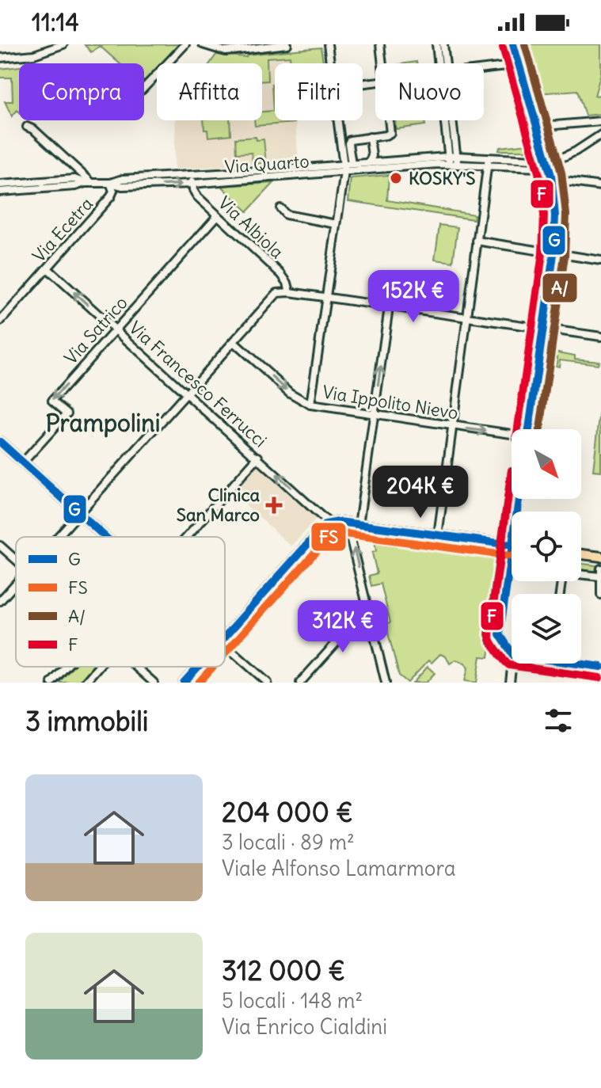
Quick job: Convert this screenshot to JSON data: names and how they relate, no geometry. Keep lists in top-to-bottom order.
{
  "streets": {
    "street": [
      "Via Quarto",
      "Via Albiola",
      "Via Ecetra",
      "Via Satrico",
      "Via Francesco Ferrucci",
      "Via Ippolito Nievo"
    ]
  },
  "crossings": [
    ["Via Quarto", "Via Albiola"],
    ["Via Quarto", "Via Ecetra"],
    ["Via Albiola", "Via Satrico"],
    ["Via Ecetra", "Via Francesco Ferrucci"],
    ["Via Satrico", "Via Francesco Ferrucci"]
  ],
  "one_way": ["Via Satrico", "Via Francesco Ferrucci", "Via Ippolito Nievo"],
  "districts": ["Prampolini"],
  "places": {
    "other": ["KOSKY'S"],
    "health": ["Clinica San Marco"]
  },
  "lines": [
    "transit line G",
    "transit line A/",
    "transit line F",
    "transit line FS"
  ],
  "legend": [
    "G",
    "FS",
    "A/",
    "F"
  ],
  "north": "bottom right",
  "page": {
    "status": "11:14",
    "chip": [
      "Compra",
      "Affitta",
      "Filtri",
      "Nuovo"
    ],
    "price": ["152K €", "204K €", "312K €"],
    "heading": "3 immobili",
    "list": [
      {
        "name": "204 000 €",
        "note": "3 locali · 89 m² · Viale Alfonso Lamarmora"
      },
      {
        "name": "312 000 €",
        "note": "5 locali · 148 m² · Via Enrico Cialdini"
      }
    ]
  }
}
